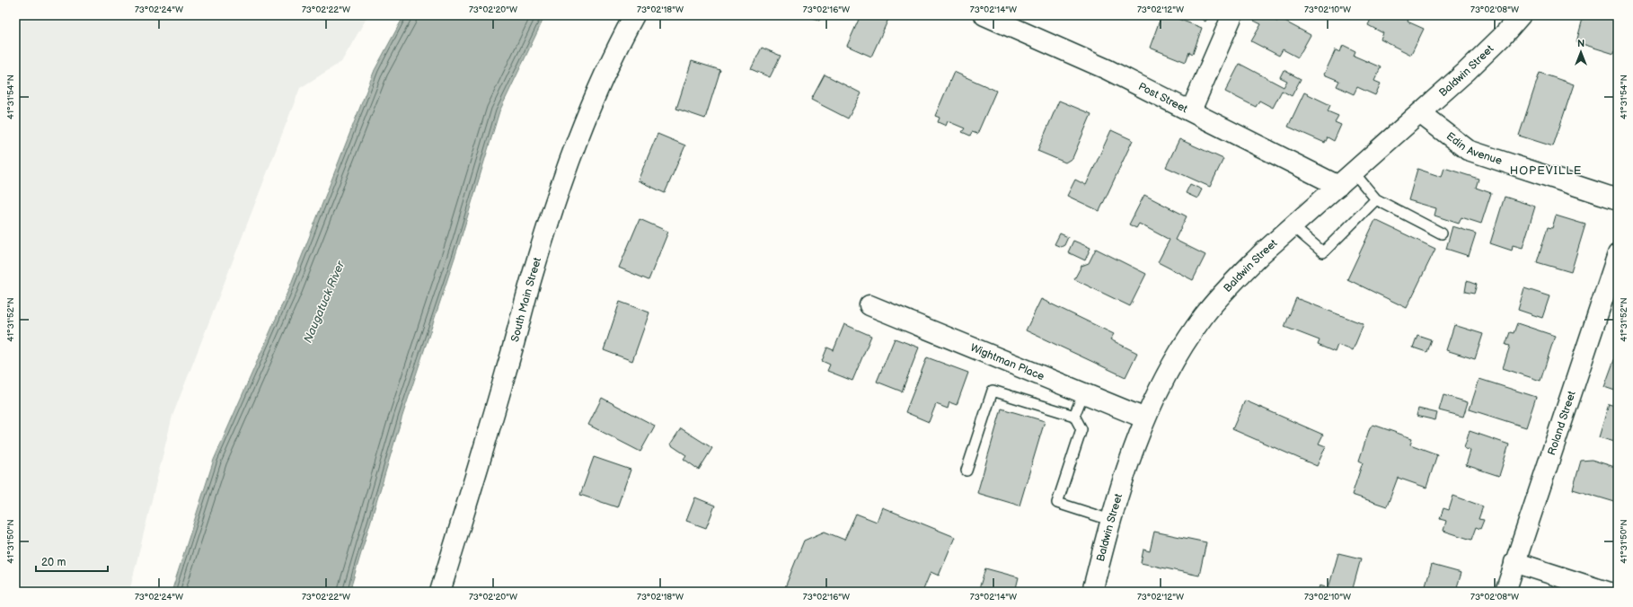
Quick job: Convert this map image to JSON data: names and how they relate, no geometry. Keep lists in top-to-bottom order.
{
  "streets": {
    "street": [
      "Baldwin Street",
      "Post Street",
      "Edin Avenue",
      "South Main Street",
      "Wightman Place",
      "Roland Street"
    ]
  },
  "crossings": [
    ["Baldwin Street", "Post Street"],
    ["Baldwin Street", "Edin Avenue"],
    ["Baldwin Street", "Wightman Place"]
  ],
  "districts": ["HOPEVILLE"],
  "water": ["Naugatuck River"],
  "scale_bar": "20 m",
  "north": "top",
  "coordinates": [
    "73°02'24\"W",
    "73°02'22\"W",
    "73°02'20\"W",
    "73°02'18\"W",
    "73°02'16\"W",
    "73°02'14\"W",
    "73°02'12\"W",
    "73°02'10\"W",
    "73°02'08\"W",
    "41°31'54\"N",
    "41°31'52\"N",
    "41°31'50\"N"
  ]
}
